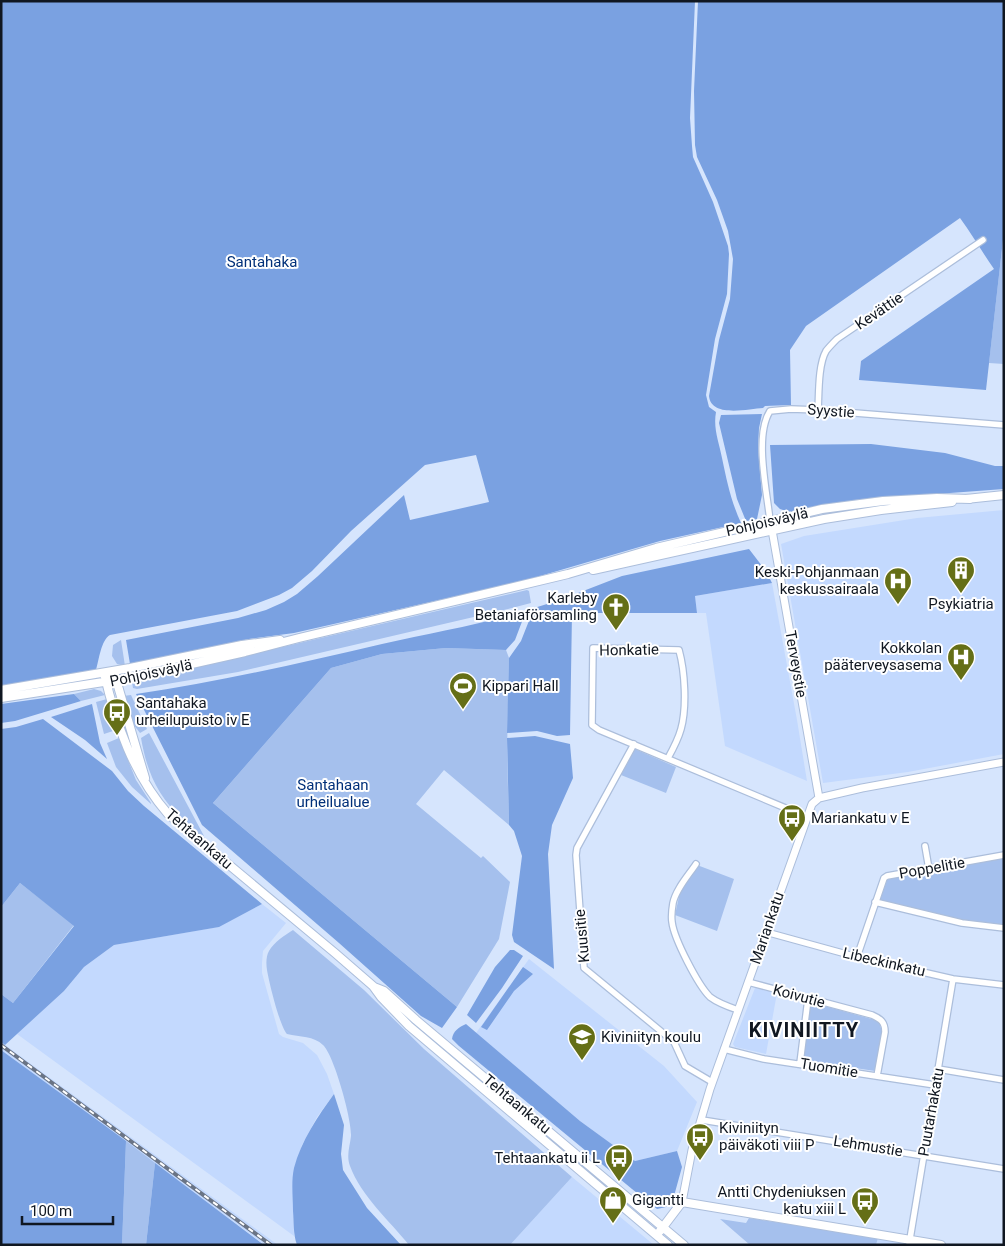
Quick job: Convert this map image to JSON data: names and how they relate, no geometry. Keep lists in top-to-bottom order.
{
  "streets": {
    "main road": ["Pohjoisväylä", "Tehtaankatu", "Mariankatu"],
    "street": [
      "Kevättie",
      "Syystie",
      "Honkatie",
      "Terveystie",
      "Poppelitie",
      "Kuusitie",
      "Libeckinkatu",
      "Koivutie",
      "Tuomitie",
      "Puutarhakatu",
      "Lehmustie"
    ]
  },
  "crossings": [
    ["Kevättie", "Syystie"],
    ["Syystie", "Pohjoisväylä"],
    ["Pohjoisväylä", "Terveystie"],
    ["Pohjoisväylä", "Tehtaankatu"],
    ["Honkatie", "Mariankatu"],
    ["Honkatie", "Kuusitie"],
    ["Terveystie", "Mariankatu"],
    ["Tehtaankatu", "Mariankatu"],
    ["Poppelitie", "Libeckinkatu"],
    ["Mariankatu", "Kuusitie"],
    ["Mariankatu", "Libeckinkatu"],
    ["Mariankatu", "Koivutie"],
    ["Mariankatu", "Tuomitie"],
    ["Mariankatu", "Lehmustie"],
    ["Libeckinkatu", "Puutarhakatu"],
    ["Koivutie", "Tuomitie"],
    ["Tuomitie", "Puutarhakatu"],
    ["Puutarhakatu", "Lehmustie"]
  ],
  "districts": ["KIVINIITTY"],
  "parks": ["Santahaka", "Santahaan urheilualue"],
  "places": {
    "building": ["Psykiatria"],
    "hospital": ["Keski-Pohjanmaan keskussairaala", "Kokkolan pääterveysasema"],
    "church": ["Karleby Betaniaförsamling"],
    "sports": ["Kippari Hall"],
    "bus stop": [
      "Santahaka urheilupuisto iv E",
      "Mariankatu v E",
      "Kiviniityn päiväkoti viii P",
      "Tehtaankatu ii L",
      "Antti Chydeniuksen katu xiii L"
    ],
    "school or university": ["Kiviniityn koulu"],
    "shop": ["Gigantti"]
  },
  "scale_bar": "100 m"
}
